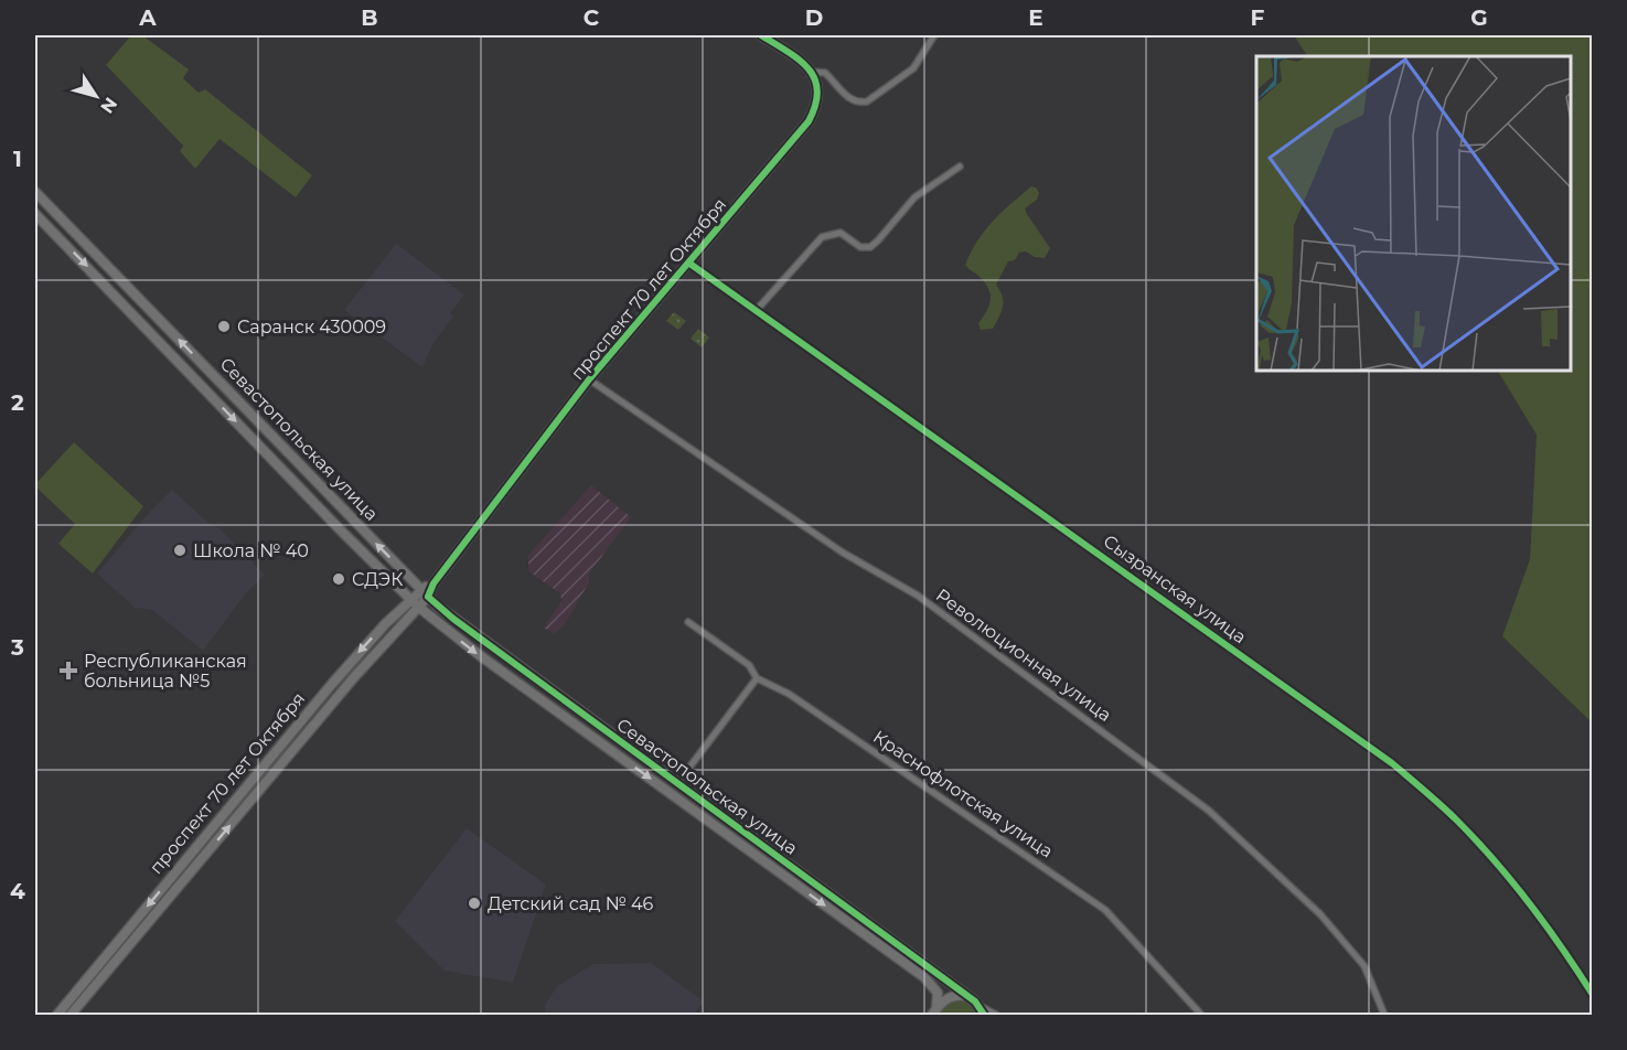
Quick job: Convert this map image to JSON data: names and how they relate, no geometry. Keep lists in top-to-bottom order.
{
  "streets": {
    "main road": ["проспект 70 лет Октября", "Севастопольская улица"],
    "street": ["Сызранская улица", "Революционная улица", "Краснофлотская улица"]
  },
  "crossings": [
    ["проспект 70 лет Октября", "Севастопольская улица"],
    ["проспект 70 лет Октября", "Сызранская улица"],
    ["проспект 70 лет Октября", "Революционная улица"]
  ],
  "places": {
    "other": [
      "Саранск 430009",
      "Школа № 40",
      "СДЭК",
      "Детский сад № 46"
    ],
    "health": ["Республиканская больница №5"]
  },
  "north": "bottom right",
  "grid": {
    "columns": [
      "A",
      "B",
      "C",
      "D",
      "E",
      "F",
      "G"
    ],
    "rows": [
      "1",
      "2",
      "3",
      "4"
    ]
  }
}
